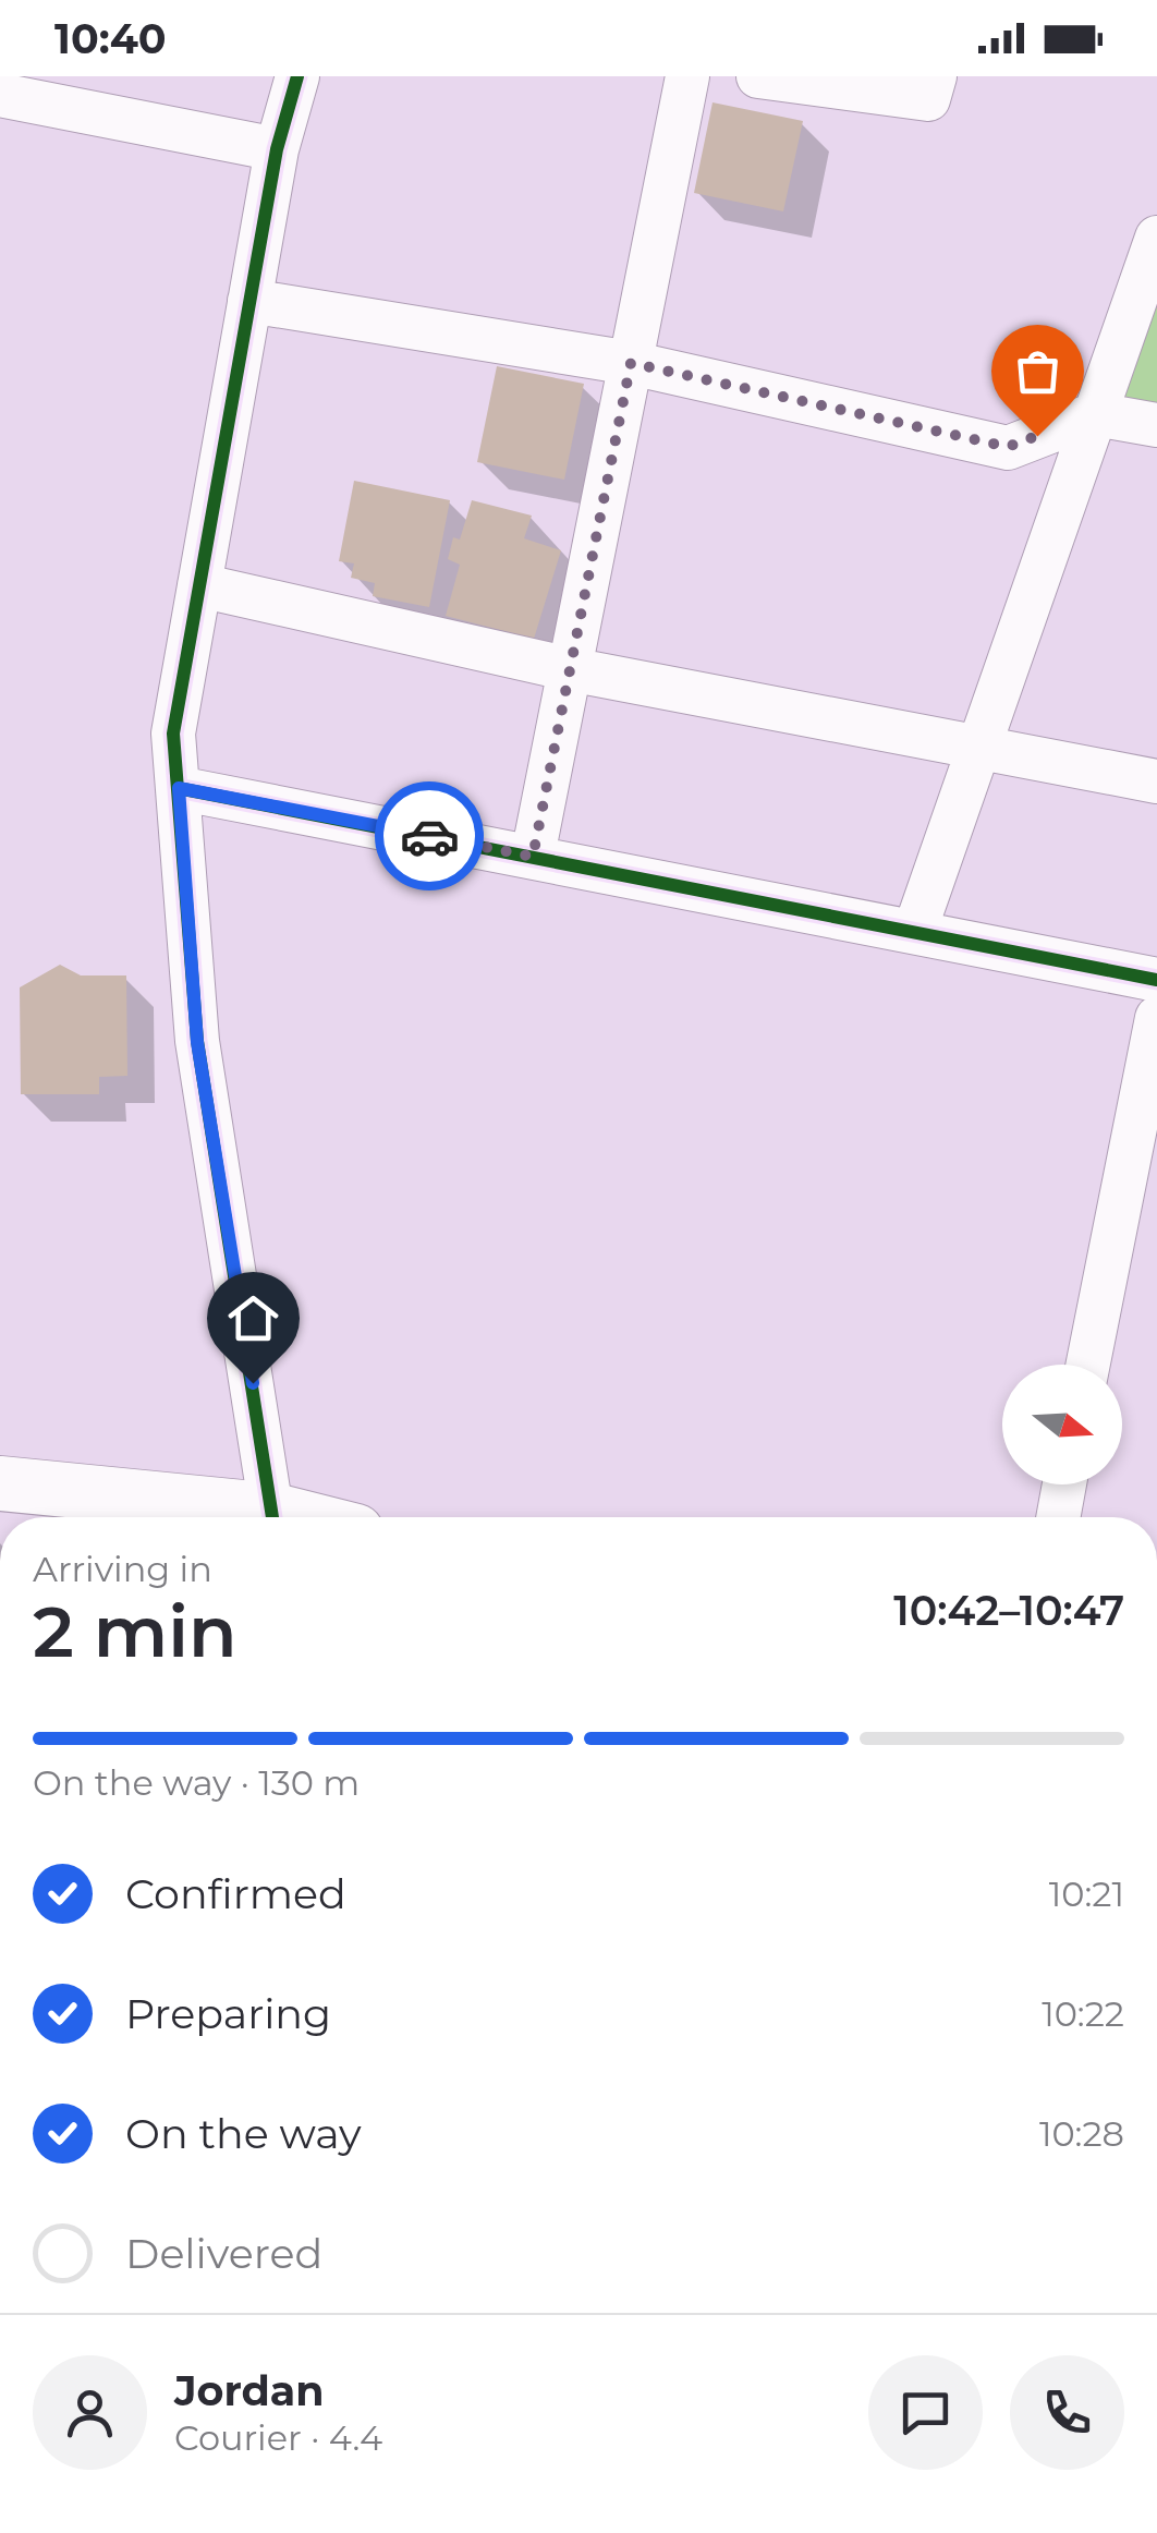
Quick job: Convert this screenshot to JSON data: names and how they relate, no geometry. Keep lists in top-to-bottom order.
{
  "north": "right",
  "page": {
    "status": "10:40",
    "heading": ["2 min", "Arriving in", "10:42–10:47"],
    "panel": ["Jordan", "Courier · 4.4"],
    "bar": "On the way · 130 m",
    "list": [
      ["Confirmed", "10:21"],
      ["Preparing", "10:22"],
      ["On the way", "10:28"],
      "Delivered"
    ]
  }
}
